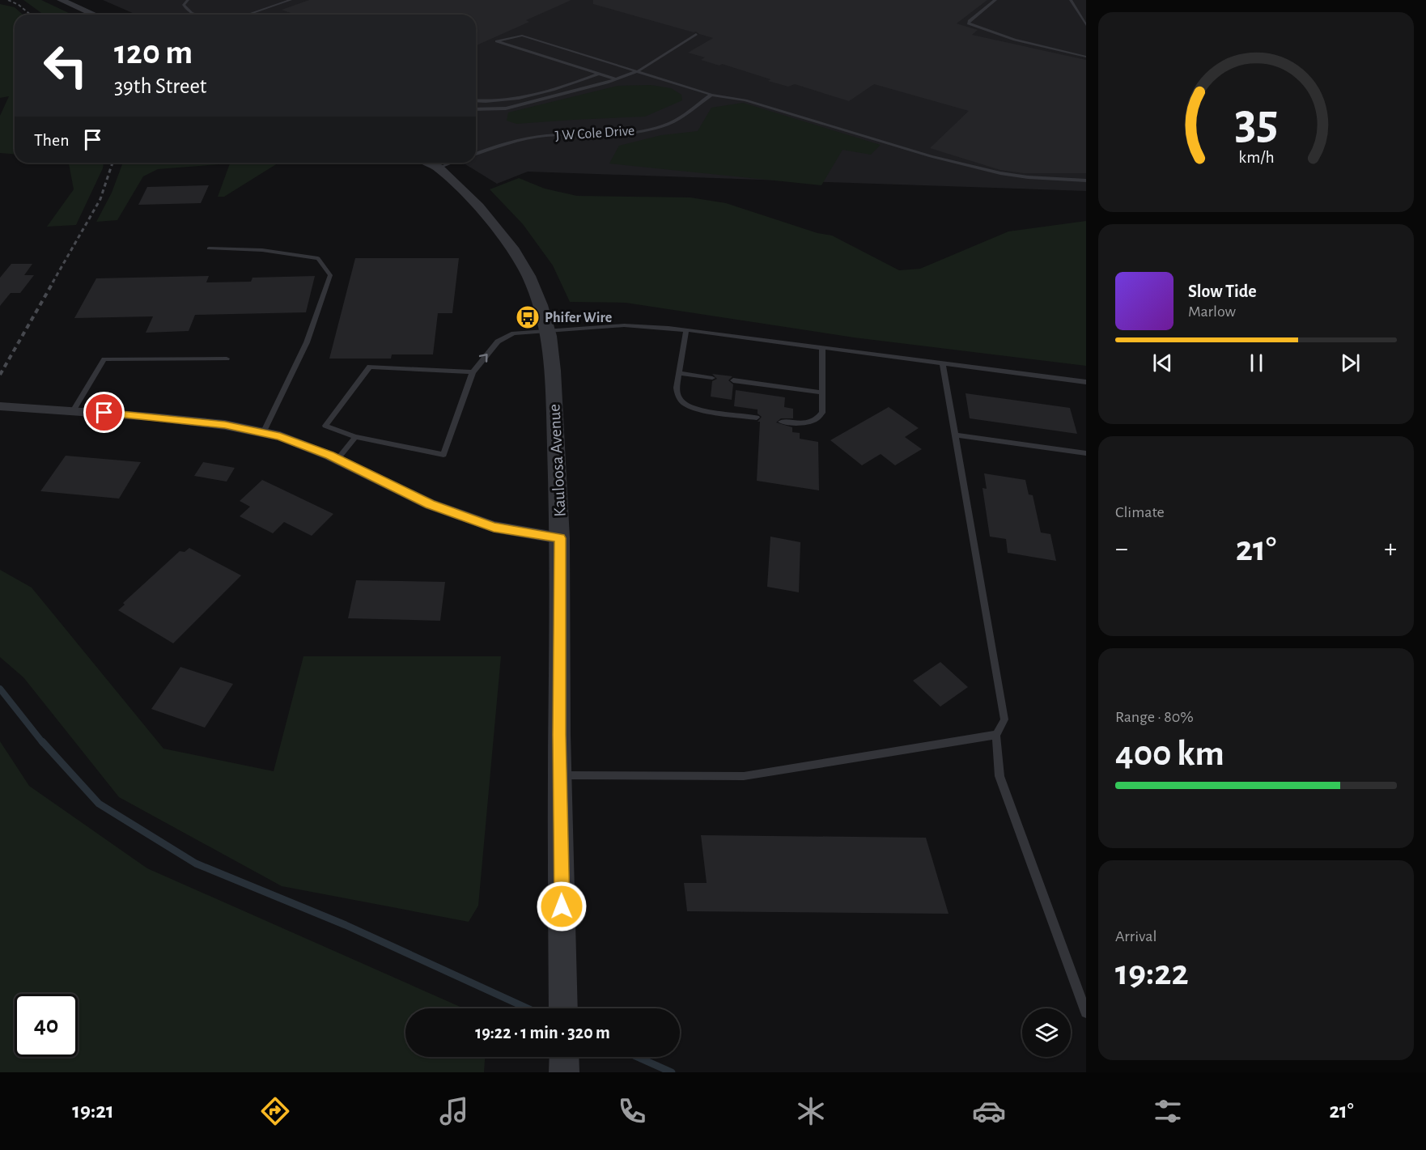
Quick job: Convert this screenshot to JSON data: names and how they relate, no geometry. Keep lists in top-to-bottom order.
{
  "streets": {
    "street": ["Kauloosa Avenue"],
    "lane": ["J W Cole Drive"]
  },
  "places": {
    "bus stop": ["Phifer Wire"]
  },
  "page": {
    "turn": ["120 m", "39th Street"],
    "then": "Then",
    "song": ["Slow Tide", "Marlow"],
    "tile": [
      "Climate",
      ["Range · 80%", "400 km"],
      ["Arrival", "19:22"]
    ],
    "heat": ["−", "21°", "+"],
    "limit": "40",
    "trip": "19:22 · 1 min · 320 m",
    "tabs": ["19:21", "21°"],
    "gauge": ["35", "km/h"]
  }
}
